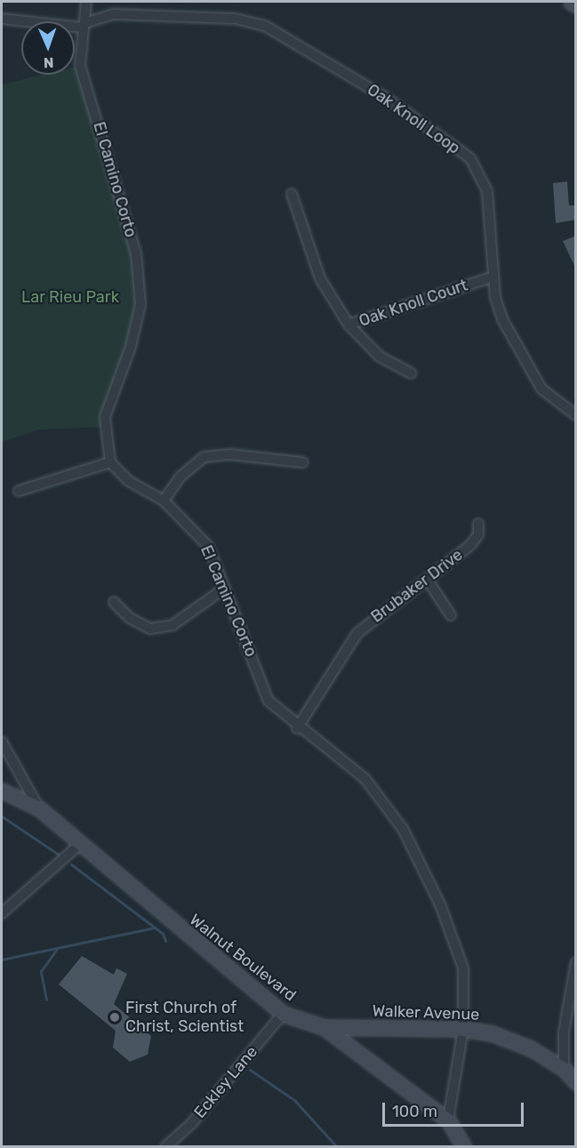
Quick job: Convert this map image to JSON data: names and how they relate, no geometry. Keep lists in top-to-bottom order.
{
  "streets": {
    "street": [
      "Oak Knoll Loop",
      "El Camino Corto",
      "Oak Knoll Court",
      "Brubaker Drive",
      "Walnut Boulevard",
      "Walker Avenue",
      "Eckley Lane"
    ]
  },
  "crossings": [
    ["Oak Knoll Loop", "El Camino Corto"],
    ["Oak Knoll Loop", "Oak Knoll Court"],
    ["El Camino Corto", "Brubaker Drive"],
    ["El Camino Corto", "Walnut Boulevard"],
    ["El Camino Corto", "Walker Avenue"],
    ["Walnut Boulevard", "Walker Avenue"],
    ["Walnut Boulevard", "Eckley Lane"]
  ],
  "parks": ["Lar Rieu Park"],
  "places": ["First Church of Christ, Scientist"],
  "scale_bar": "100 m",
  "north": "bottom"
}
